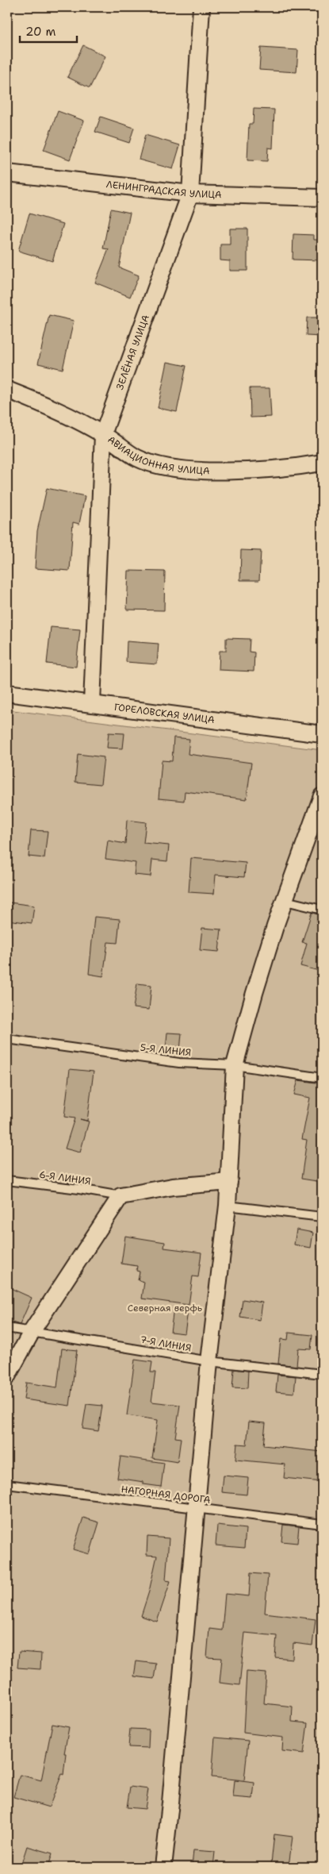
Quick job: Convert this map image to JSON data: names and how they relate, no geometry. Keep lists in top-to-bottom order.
{
  "streets": {
    "street": [
      "ЛЕНИНГРАДСКАЯ УЛИЦА",
      "ЗЕЛЁНАЯ УЛИЦА",
      "АВИАЦИОННАЯ УЛИЦА",
      "ГОРЕЛОВСКАЯ УЛИЦА"
    ],
    "lane": [
      "5-Я ЛИНИЯ",
      "6-Я ЛИНИЯ",
      "7-Я ЛИНИЯ",
      "НАГОРНАЯ ДОРОГА"
    ]
  },
  "crossings": [
    ["ЛЕНИНГРАДСКАЯ УЛИЦА", "ЗЕЛЁНАЯ УЛИЦА"],
    ["ЗЕЛЁНАЯ УЛИЦА", "АВИАЦИОННАЯ УЛИЦА"],
    ["ЗЕЛЁНАЯ УЛИЦА", "ГОРЕЛОВСКАЯ УЛИЦА"]
  ],
  "parks": ["Северная верфь"],
  "scale_bar": "20 m"
}
